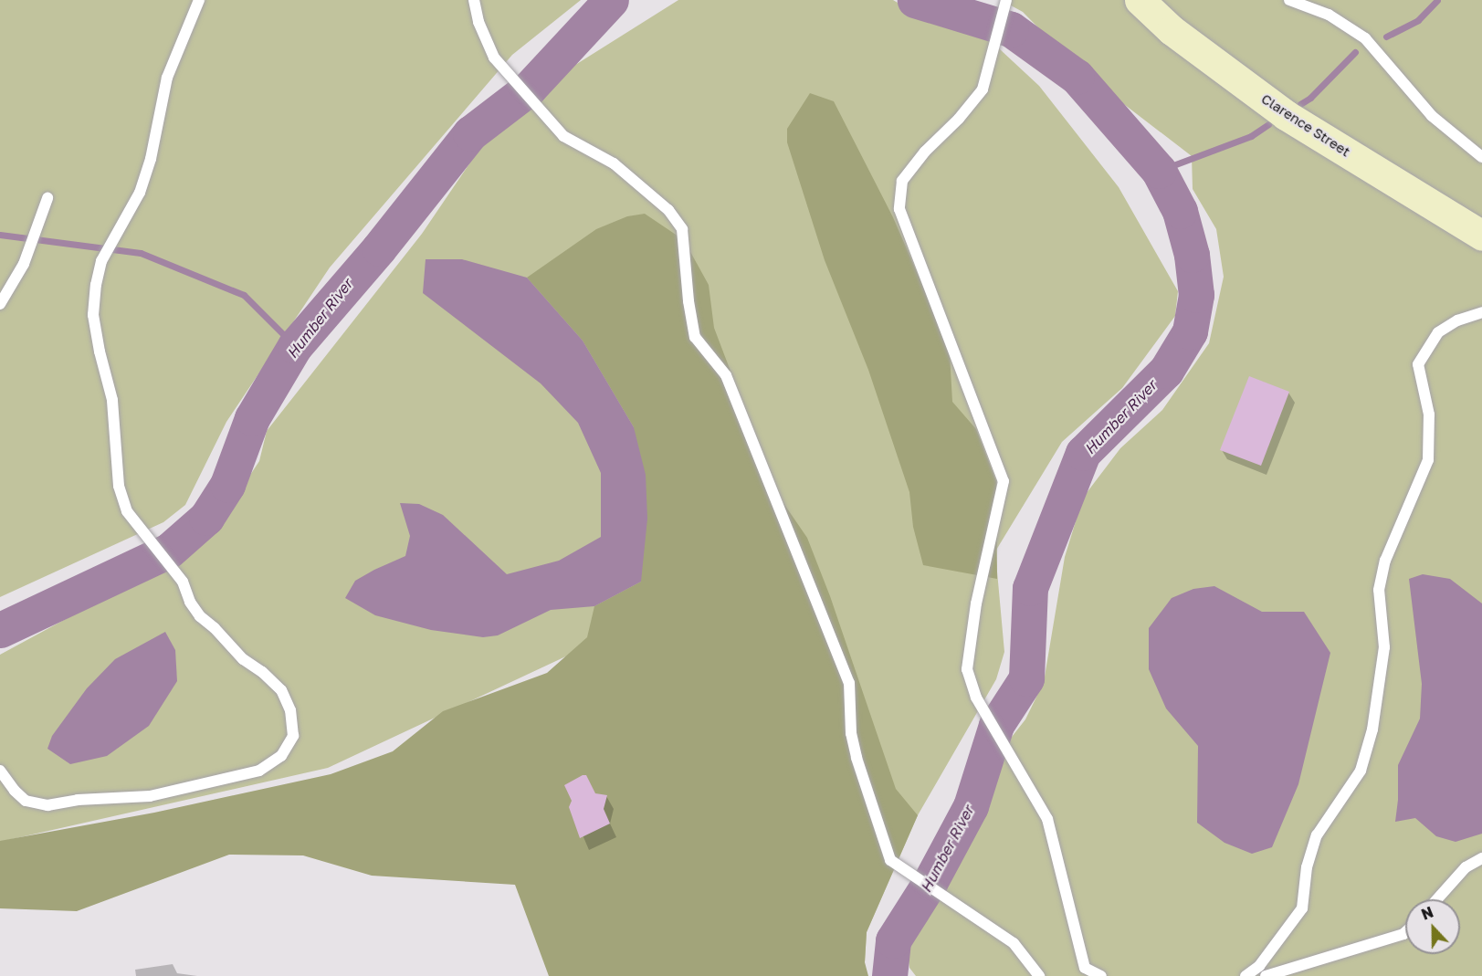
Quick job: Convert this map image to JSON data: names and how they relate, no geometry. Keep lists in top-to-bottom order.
{
  "streets": {
    "street": ["Clarence Street"]
  },
  "water": ["Humber River"],
  "north": "top"
}
